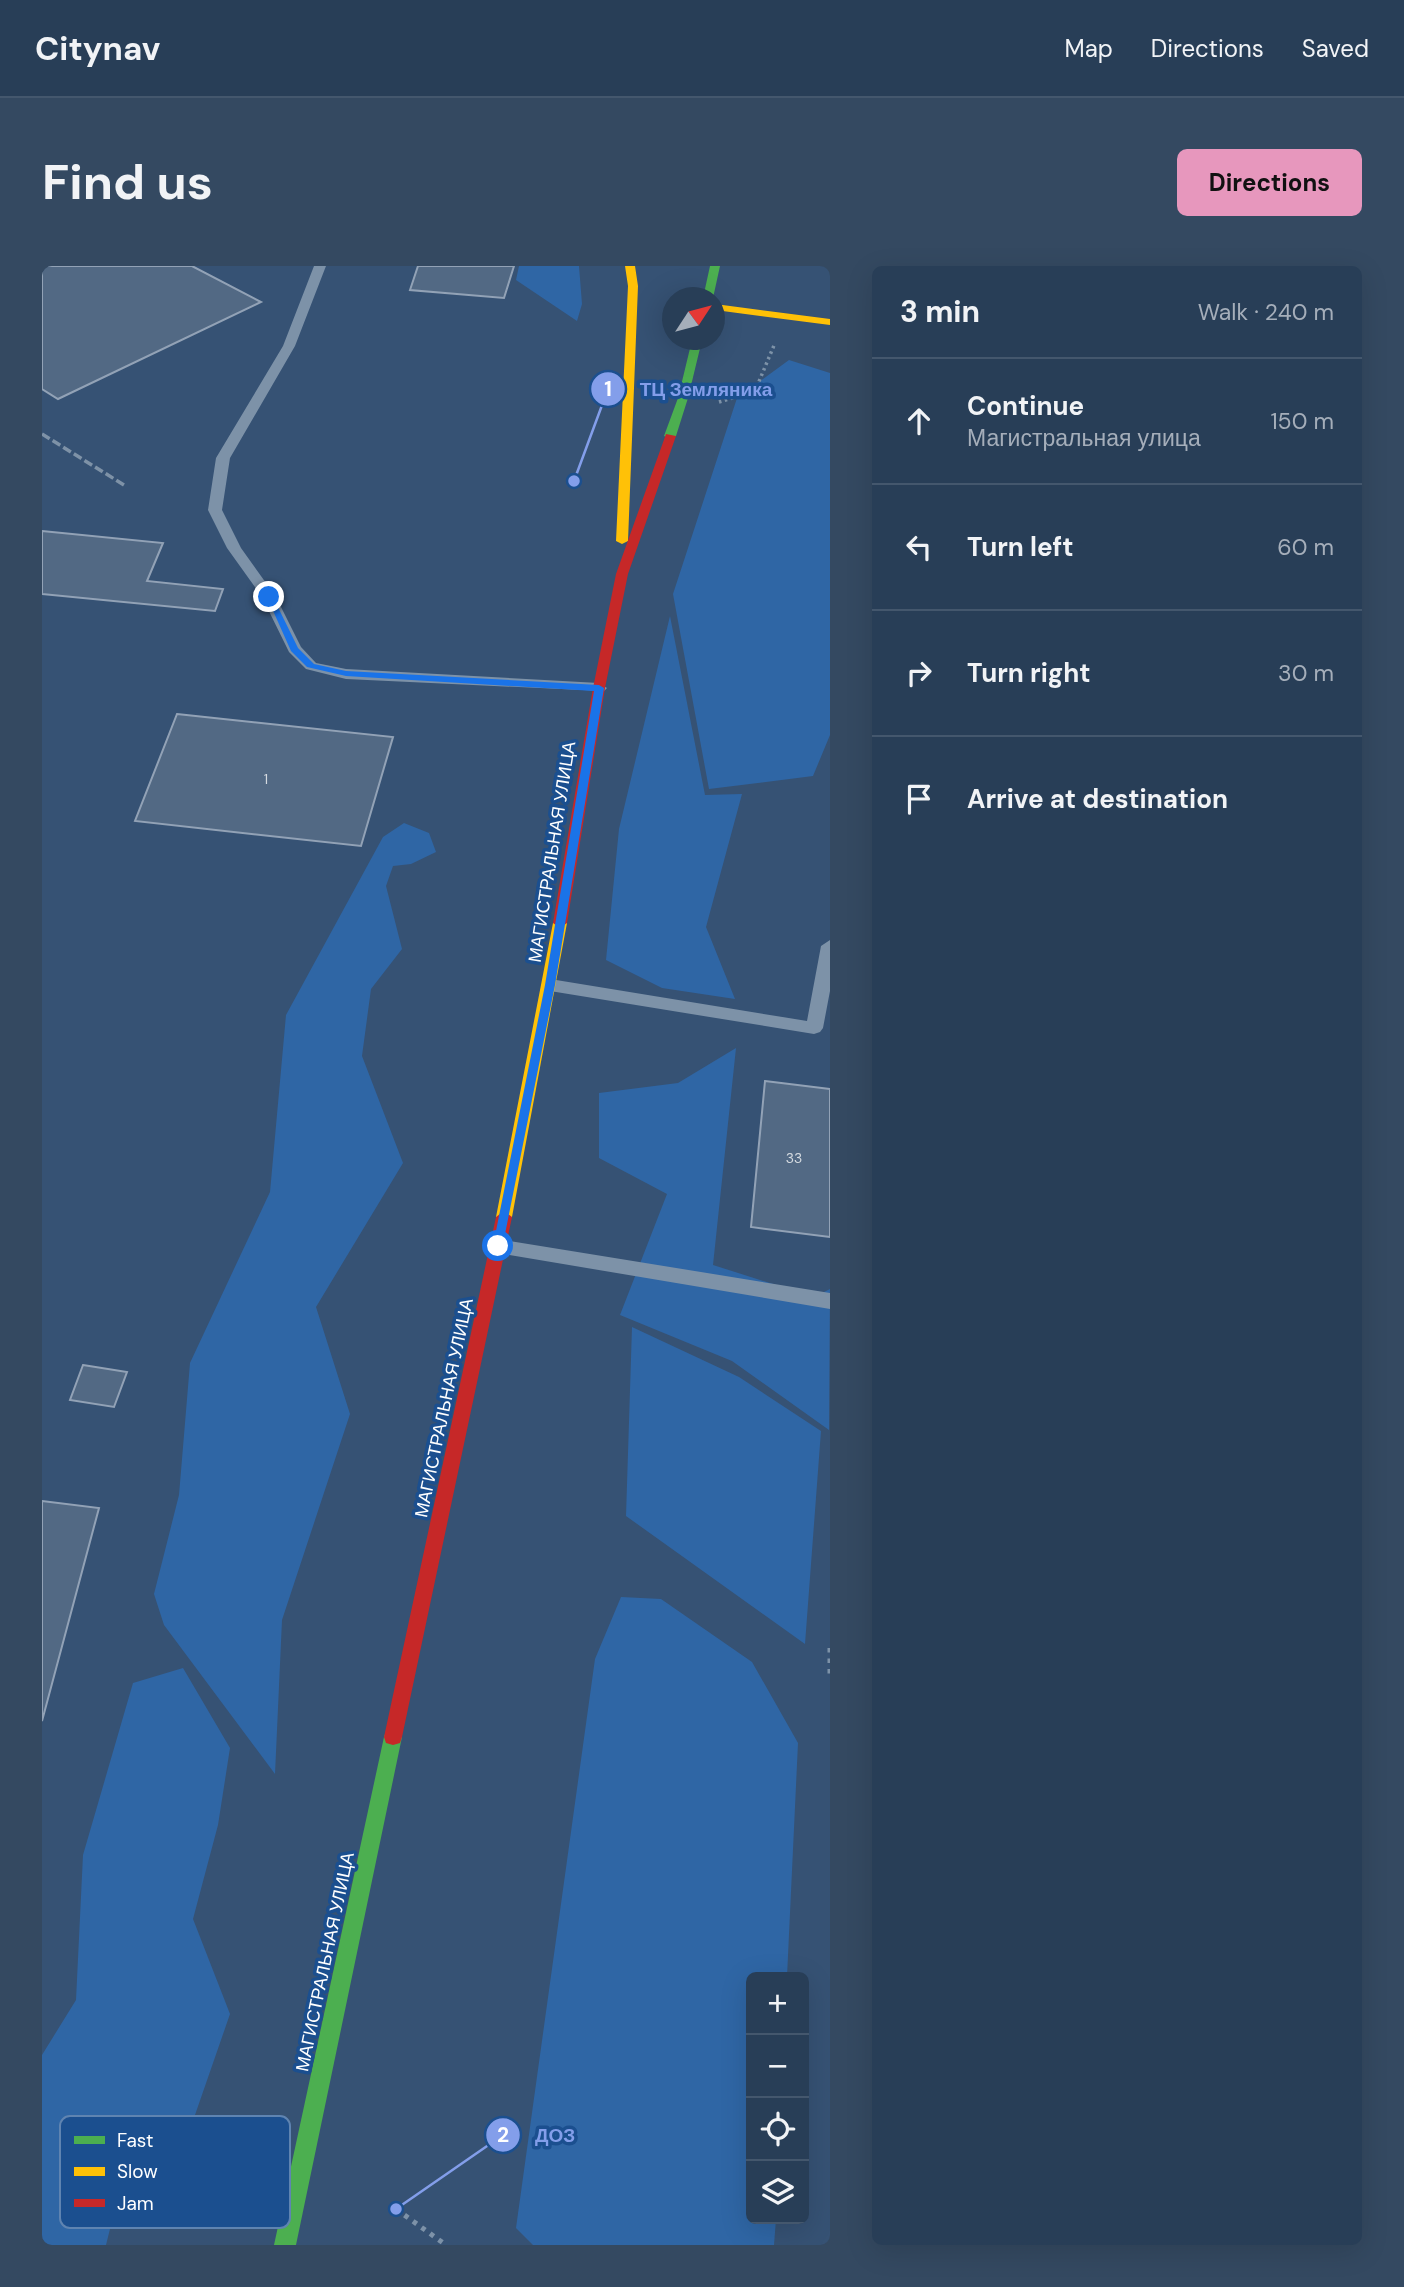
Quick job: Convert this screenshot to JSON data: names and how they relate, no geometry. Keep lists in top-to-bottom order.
{
  "streets": {
    "main road": ["МАГИСТРАЛЬНАЯ УЛИЦА"]
  },
  "places": ["ТЦ Земляника", "ДОЗ"],
  "house_numbers": ["1", "33"],
  "legend": ["Fast", "Slow", "Jam"],
  "north": "top right",
  "page": {
    "header": "Citynav",
    "nav": ["Map", "Directions", "Saved"],
    "buttons": "Directions",
    "title": "Find us",
    "heading": ["3 min", "Walk · 240 m"],
    "list": [
      ["Continue", "Магистральная улица", "150 m"],
      ["Turn left", "60 m"],
      ["Turn right", "30 m"],
      "Arrive at destination"
    ],
    "map_buttons": ["+", "−"]
  }
}
